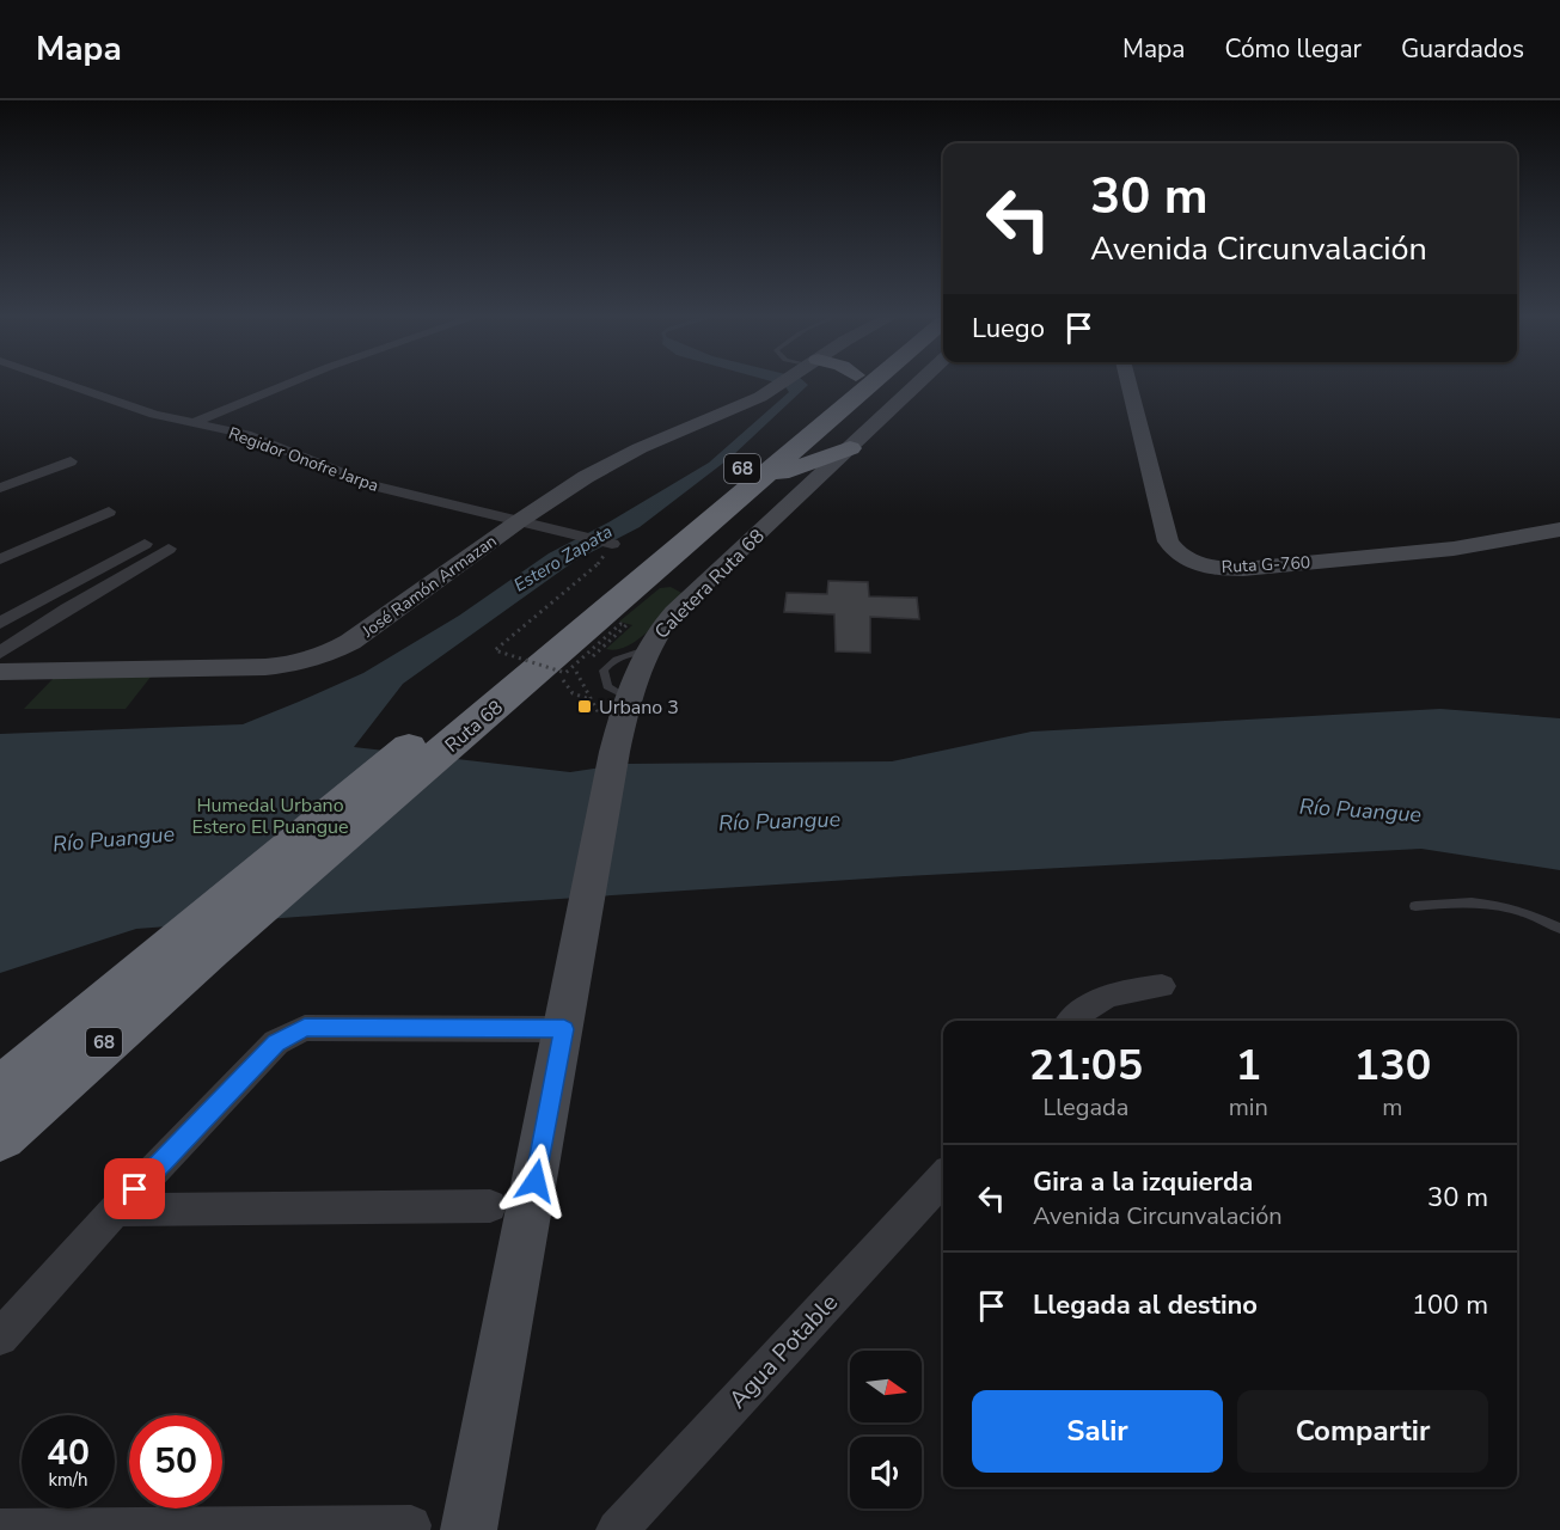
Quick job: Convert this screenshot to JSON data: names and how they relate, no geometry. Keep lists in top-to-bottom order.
{
  "streets": {
    "highway": ["68", "Ruta 68"],
    "street": [
      "Regidor Onofre Jarpa",
      "Ruta G-760",
      "Caletera Ruta 68",
      "José Ramón Armazan",
      "Agua Potable"
    ]
  },
  "crossings": [
    ["Regidor Onofre Jarpa", "José Ramón Armazan"]
  ],
  "water": ["Estero Zapata", "Río Puangue"],
  "parks": ["Humedal Urbano Estero El Puangue"],
  "places": {
    "transit": ["Urbano 3"]
  },
  "north": "right",
  "page": {
    "header": "Mapa",
    "nav": ["Mapa", "Cómo llegar", "Guardados"],
    "turn": ["30 m", "Avenida Circunvalación"],
    "then": "Luego",
    "eta": [
      "21:05",
      "Llegada",
      "1",
      "min",
      "130",
      "m"
    ],
    "list": [
      {
        "name": "Gira a la izquierda",
        "note": "Avenida Circunvalación",
        "value": "30 m"
      },
      {
        "name": "Llegada al destino",
        "value": "100 m"
      }
    ],
    "buttons": ["Salir", "Compartir"],
    "speed": "40 km/h",
    "limit": "50"
  }
}
